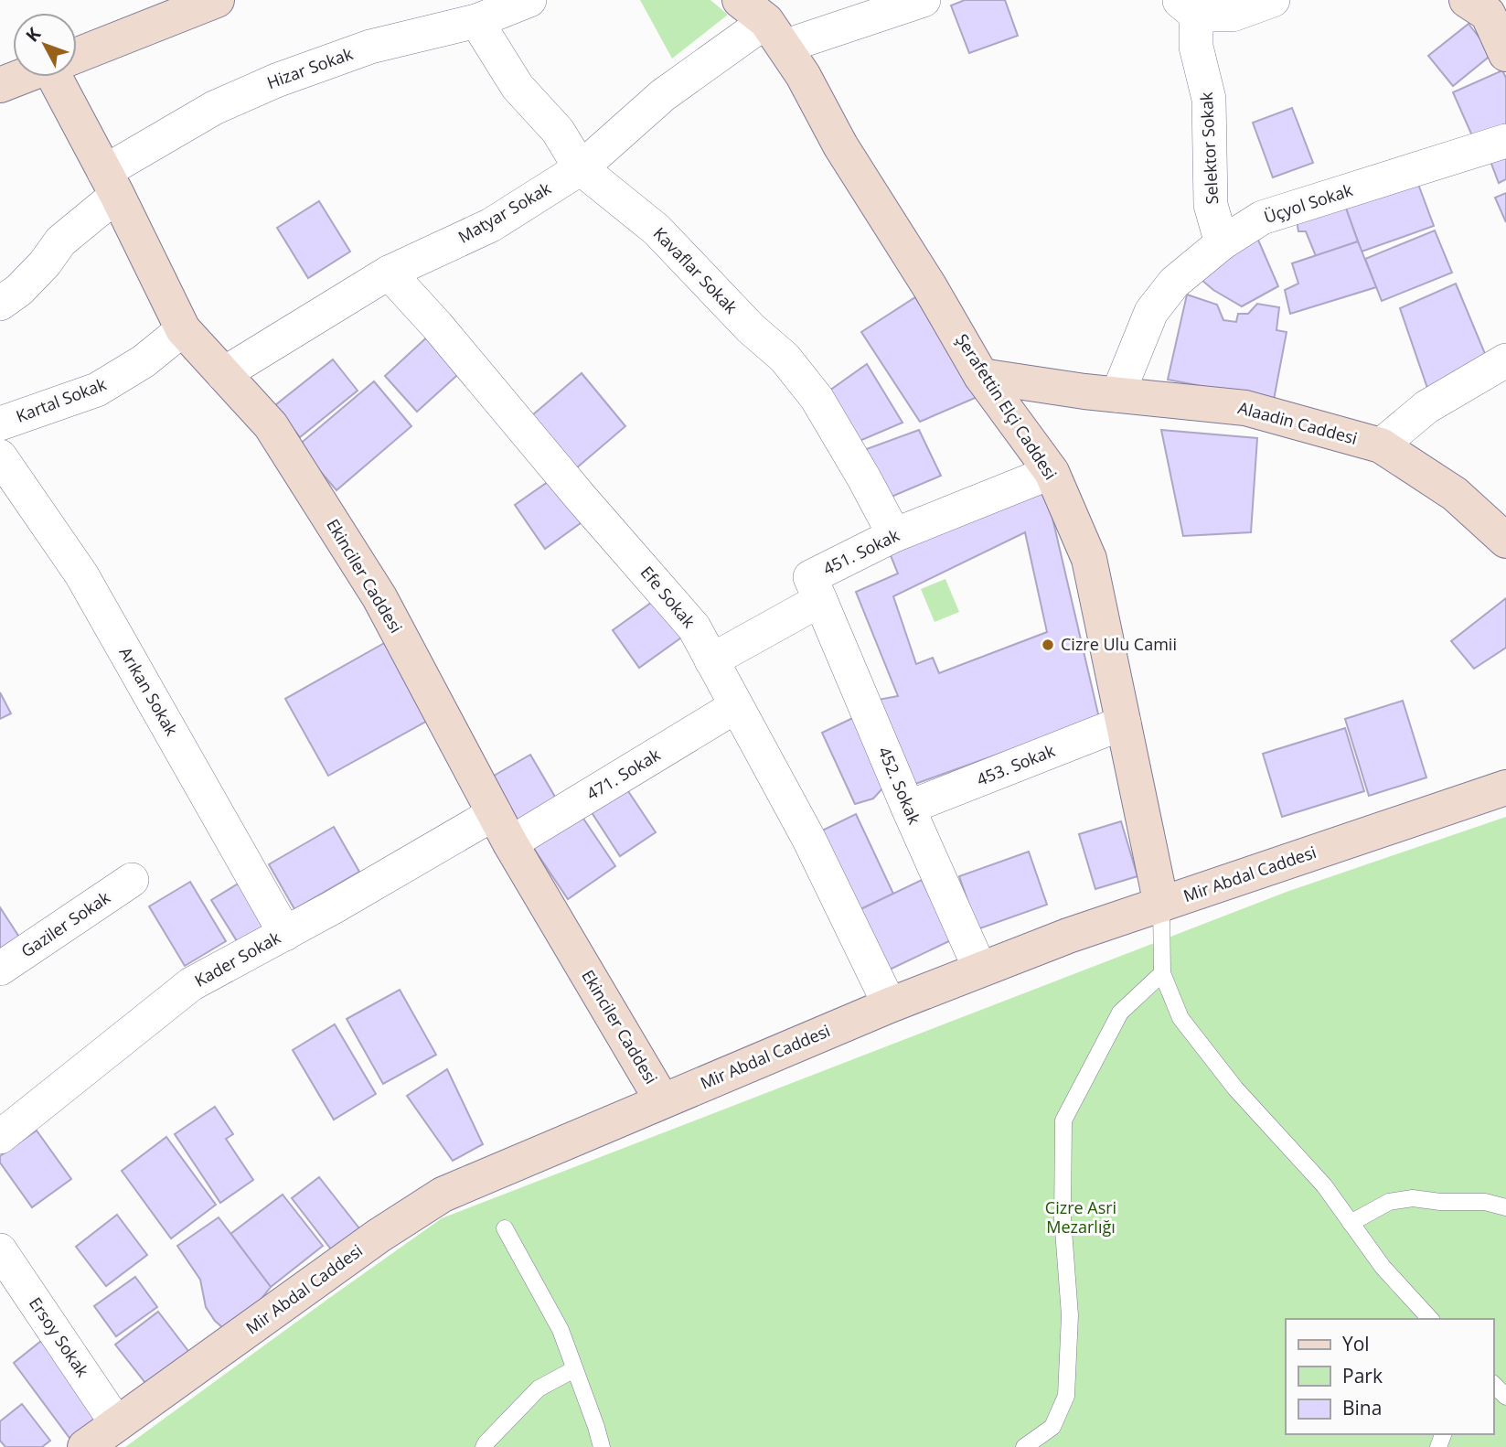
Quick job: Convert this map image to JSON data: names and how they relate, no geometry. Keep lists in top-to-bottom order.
{
  "streets": {
    "street": [
      "Hizar Sokak",
      "Selektor Sokak",
      "Üçyol Sokak",
      "Matyar Sokak",
      "Kavaflar Sokak",
      "Kartal Sokak",
      "Şerafettin Elçi Caddesi",
      "Alaadin Caddesi",
      "451. Sokak",
      "Ekinciler Caddesi",
      "Efe Sokak",
      "Arıkan Sokak",
      "453. Sokak",
      "471. Sokak",
      "452. Sokak",
      "Mir Abdal Caddesi",
      "Gaziler Sokak",
      "Kader Sokak",
      "Ersoy Sokak"
    ]
  },
  "crossings": [
    ["Hizar Sokak", "Kavaflar Sokak"],
    ["Hizar Sokak", "Ekinciler Caddesi"],
    ["Selektor Sokak", "Üçyol Sokak"],
    ["Üçyol Sokak", "Alaadin Caddesi"],
    ["Matyar Sokak", "Kavaflar Sokak"],
    ["Matyar Sokak", "Şerafettin Elçi Caddesi"],
    ["Matyar Sokak", "Ekinciler Caddesi"],
    ["Matyar Sokak", "Efe Sokak"],
    ["Kavaflar Sokak", "451. Sokak"],
    ["Kartal Sokak", "Ekinciler Caddesi"],
    ["Şerafettin Elçi Caddesi", "Alaadin Caddesi"],
    ["Şerafettin Elçi Caddesi", "451. Sokak"],
    ["Şerafettin Elçi Caddesi", "453. Sokak"],
    ["Şerafettin Elçi Caddesi", "Mir Abdal Caddesi"],
    ["451. Sokak", "Efe Sokak"],
    ["451. Sokak", "452. Sokak"],
    ["Ekinciler Caddesi", "471. Sokak"],
    ["Ekinciler Caddesi", "Mir Abdal Caddesi"],
    ["Ekinciler Caddesi", "Kader Sokak"],
    ["Efe Sokak", "471. Sokak"],
    ["Efe Sokak", "Mir Abdal Caddesi"],
    ["Arıkan Sokak", "Kader Sokak"],
    ["453. Sokak", "452. Sokak"],
    ["471. Sokak", "Kader Sokak"],
    ["452. Sokak", "Mir Abdal Caddesi"],
    ["Mir Abdal Caddesi", "Ersoy Sokak"]
  ],
  "parks": ["Cizre Asri Mezarlığı"],
  "places": ["Cizre Ulu Camii"],
  "legend": ["Yol", "Park", "Bina"],
  "north": "top left"
}
